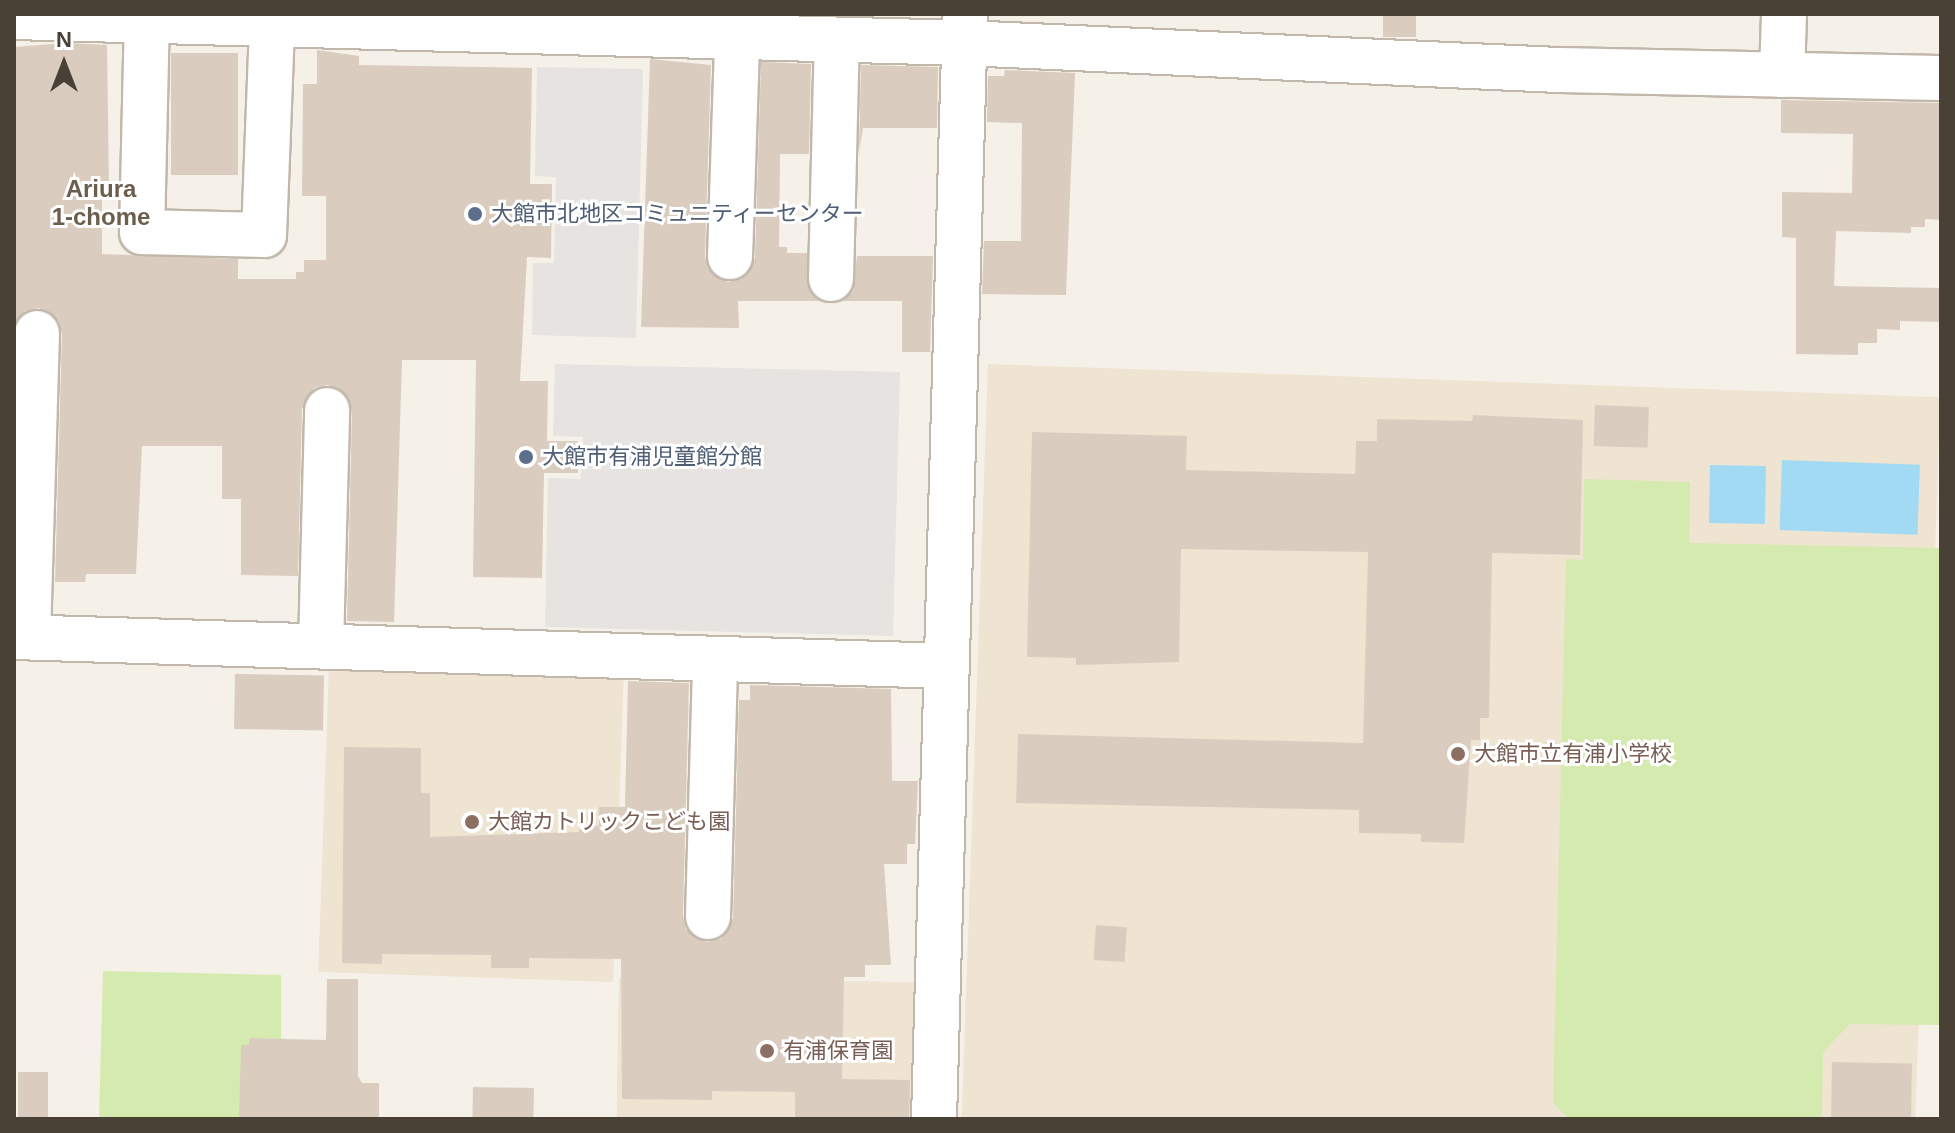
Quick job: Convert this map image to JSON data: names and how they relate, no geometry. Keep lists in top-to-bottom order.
{
  "districts": ["Ariura 1-chome"],
  "places": [
    "大館市北地区コミュニティーセンター",
    "大館市有浦児童館分館",
    "大館市立有浦小学校",
    "大館カトリックこども園",
    "有浦保育園"
  ],
  "north": "top"
}
